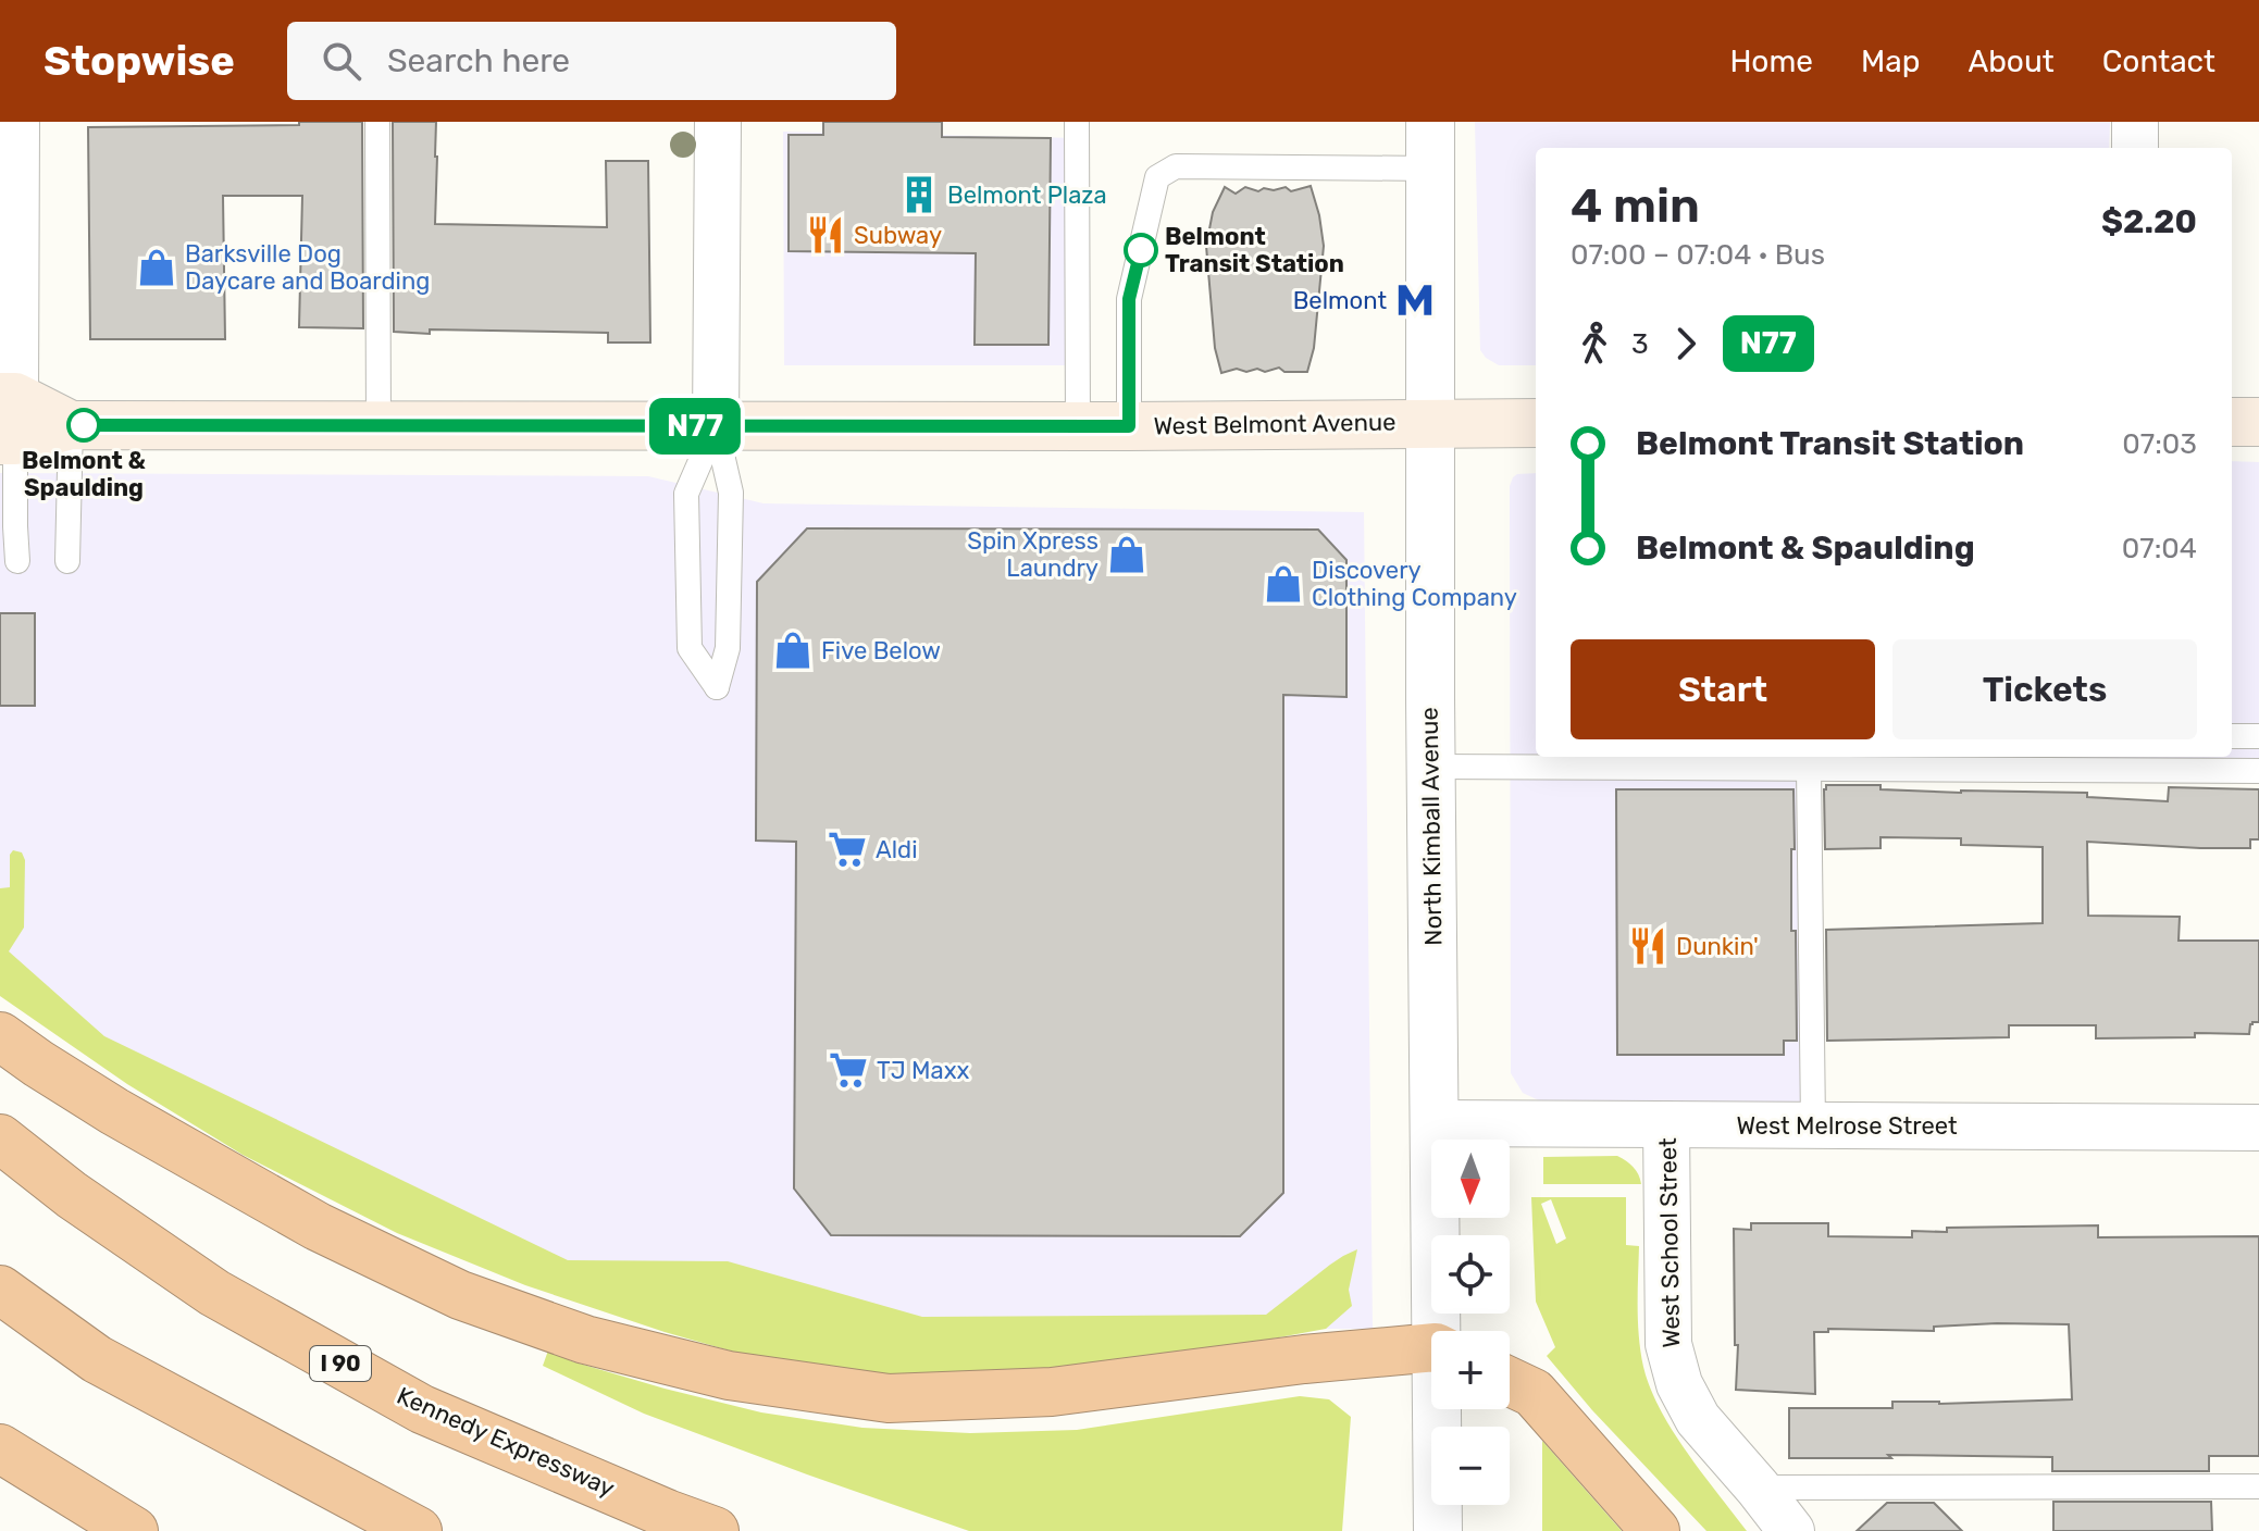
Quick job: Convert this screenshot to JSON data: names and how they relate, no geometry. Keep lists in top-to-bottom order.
{
  "streets": {
    "highway": ["I 90", "Kennedy Expressway"],
    "main road": ["West Belmont Avenue"],
    "street": ["North Kimball Avenue", "West Melrose Street", "West School Street"]
  },
  "crossings": [
    ["West Belmont Avenue", "North Kimball Avenue"],
    ["North Kimball Avenue", "West Melrose Street"],
    ["West Melrose Street", "West School Street"]
  ],
  "places": {
    "building": ["Belmont Plaza"],
    "restaurant": ["Subway", "Dunkin'"],
    "other": ["Belmont Transit Station", "Belmont & Spaulding"],
    "shop": [
      "Barksville Dog Daycare and Boarding",
      "Spin Xpress Laundry",
      "Discovery Clothing Company",
      "Five Below"
    ],
    "metro station": ["Belmont"],
    "supermarket": ["Aldi", "TJ Maxx"]
  },
  "lines": ["bus line N77"],
  "north": "bottom",
  "page": {
    "header": "Stopwise",
    "search": "Search here",
    "nav": [
      "Home",
      "Map",
      "About",
      "Contact"
    ],
    "on_map": "N77",
    "heading": ["4 min", "07:00 – 07:04 · Bus", "$2.20"],
    "legs": ["3", "N77"],
    "list": [
      {
        "name": "Belmont Transit Station",
        "value": "07:03"
      },
      {
        "name": "Belmont & Spaulding",
        "value": "07:04"
      }
    ],
    "buttons": ["Start", "Tickets"],
    "map_buttons": ["+", "−"]
  }
}
